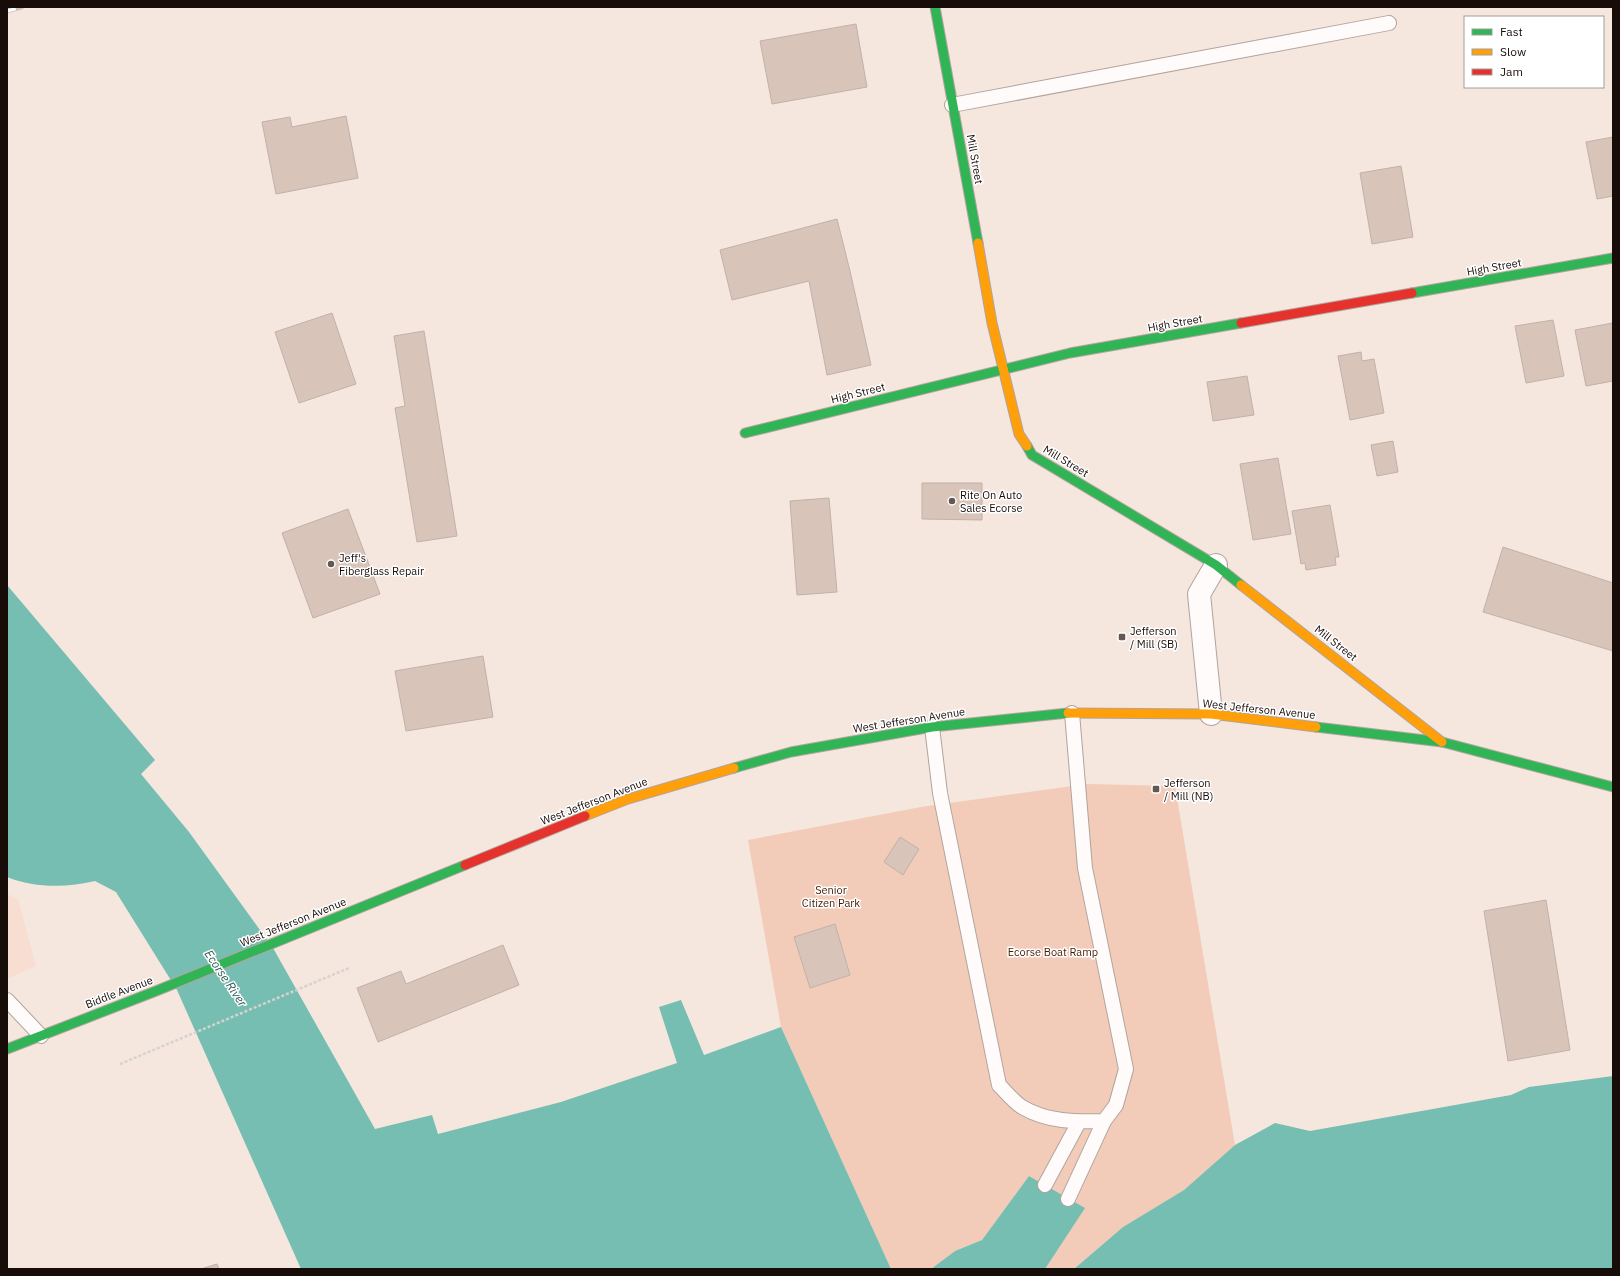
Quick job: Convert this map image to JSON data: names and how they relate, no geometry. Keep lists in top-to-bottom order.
{
  "streets": {
    "street": [
      "Mill Street",
      "High Street",
      "West Jefferson Avenue",
      "Biddle Avenue"
    ]
  },
  "crossings": [
    ["Mill Street", "High Street"],
    ["Mill Street", "West Jefferson Avenue"],
    ["West Jefferson Avenue", "Biddle Avenue"]
  ],
  "water": ["Ecorse River"],
  "parks": ["Senior Citizen Park", "Ecorse Boat Ramp"],
  "places": {
    "other": ["Rite On Auto Sales Ecorse", "Jeff's Fiberglass Repair"],
    "transit": ["Jefferson / Mill (SB)", "Jefferson / Mill (NB)"]
  },
  "legend": ["Fast", "Slow", "Jam"]
}
